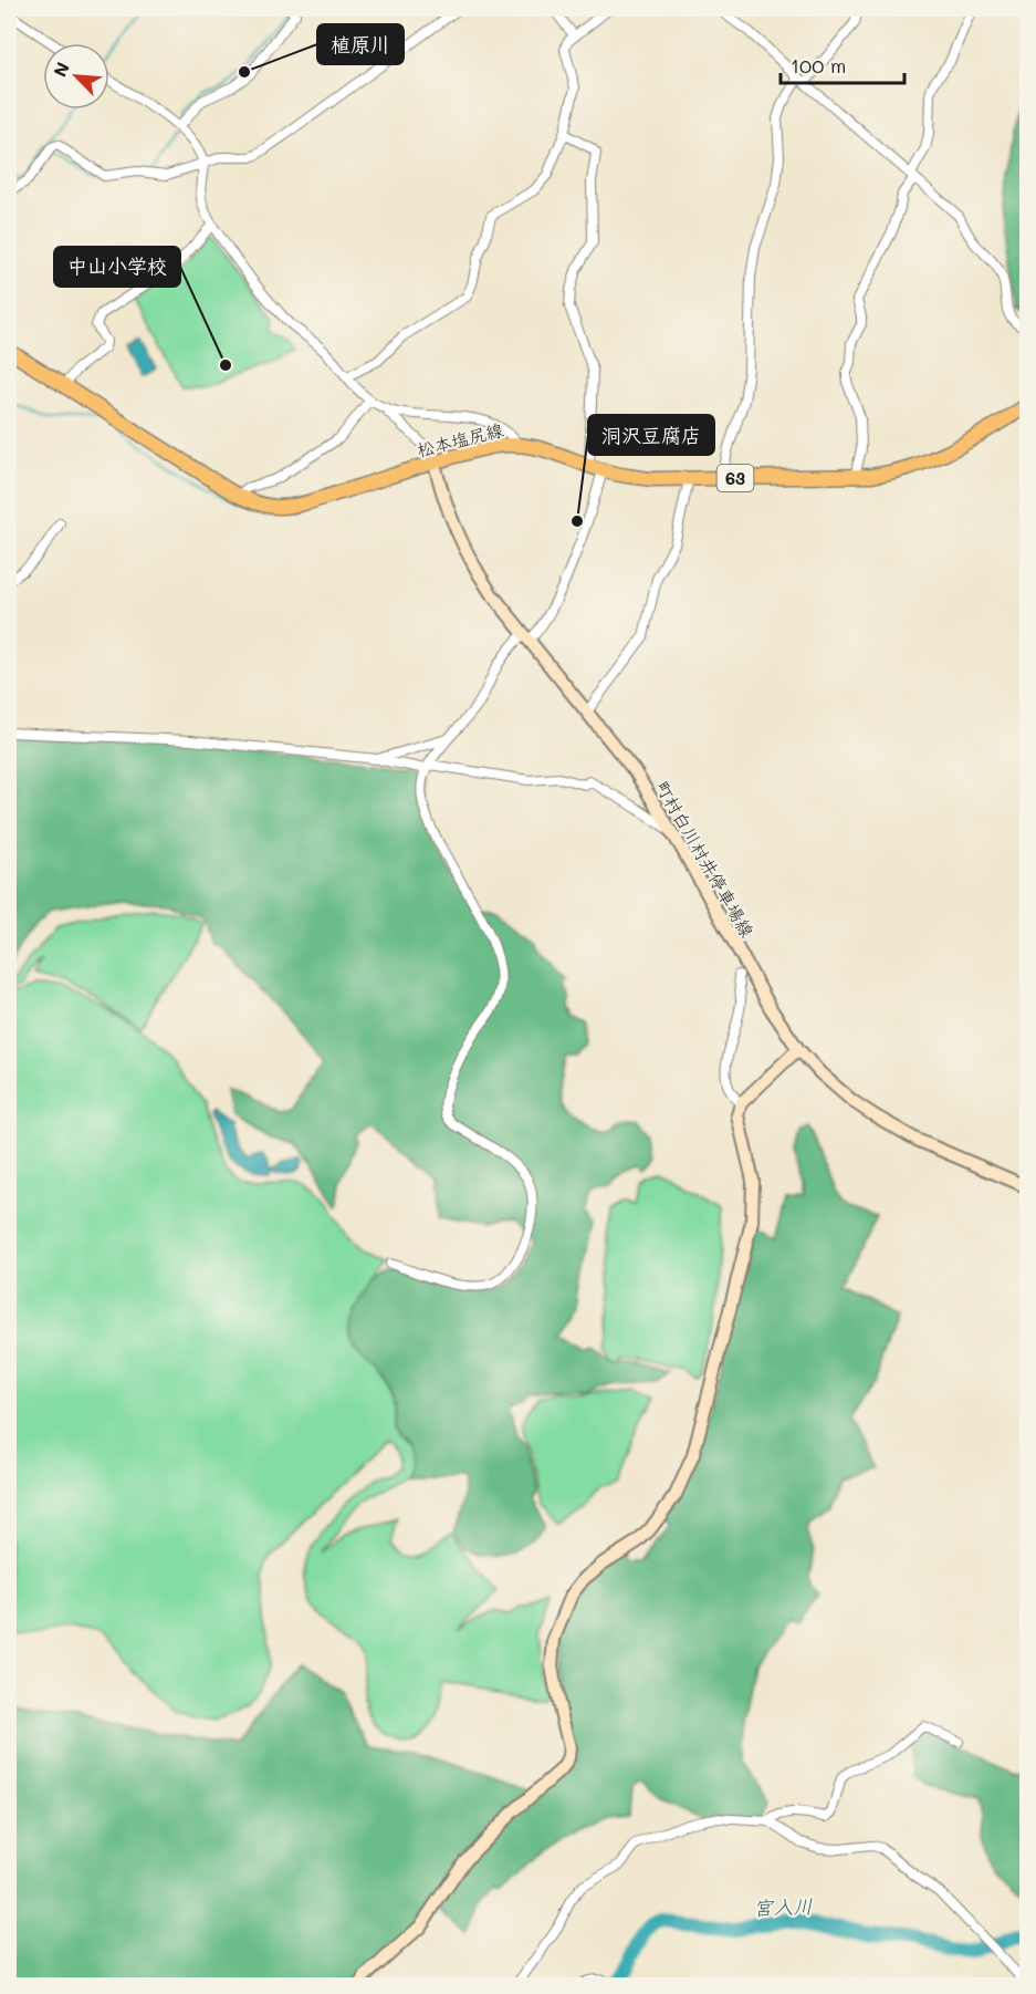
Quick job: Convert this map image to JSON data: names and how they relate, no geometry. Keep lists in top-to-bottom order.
{
  "streets": {
    "main road": ["松本塩尻線", "63"],
    "street": ["町村白川村井停車場線"]
  },
  "crossings": [
    ["松本塩尻線", "町村白川村井停車場線"]
  ],
  "water": ["宮入川"],
  "places": ["植原川", "中山小学校", "洞沢豆腐店"],
  "scale_bar": "100 m",
  "north": "top left"
}
